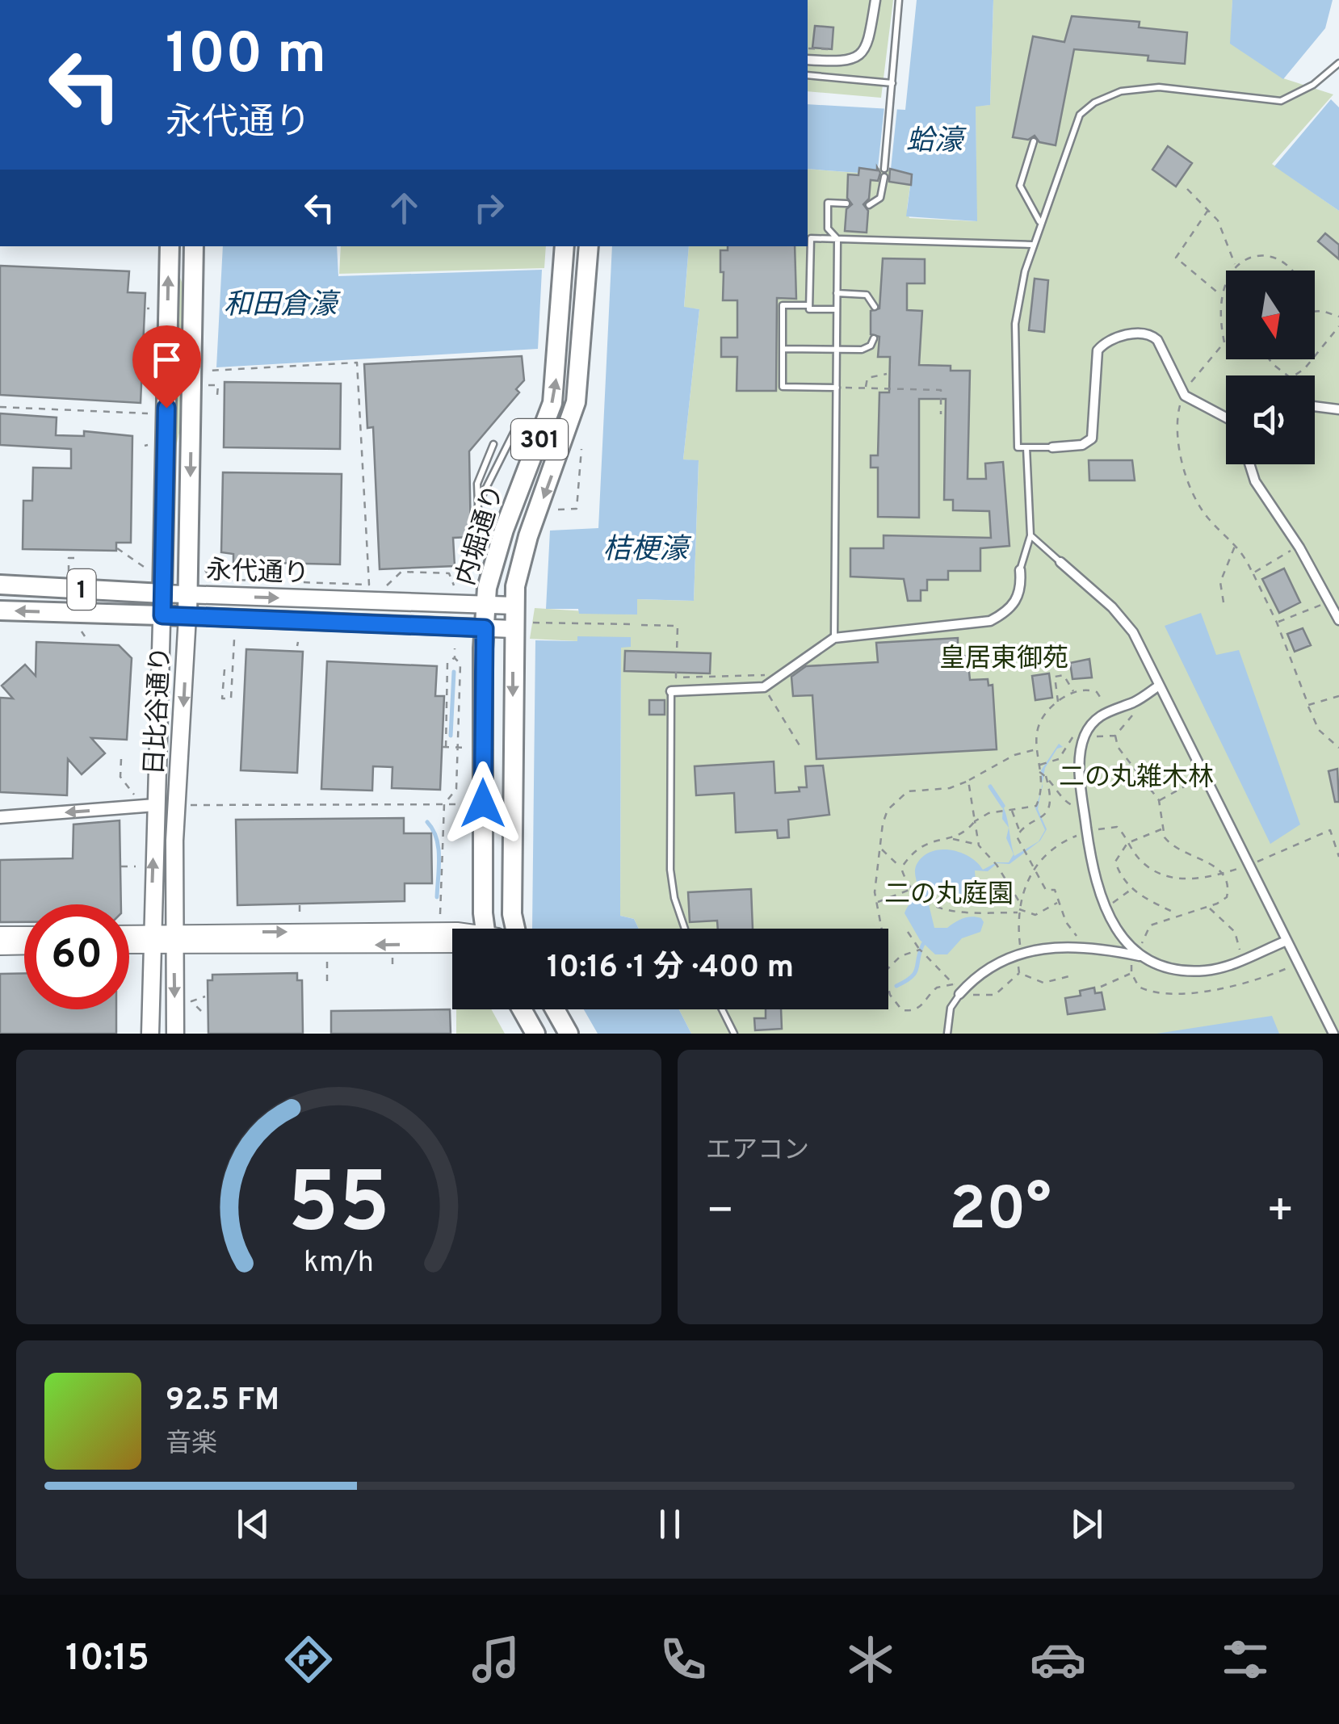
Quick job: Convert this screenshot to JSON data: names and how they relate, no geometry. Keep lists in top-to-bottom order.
{
  "streets": {
    "main road": [
      "301",
      "内堀通り",
      "永代通り",
      "1",
      "日比谷通り"
    ]
  },
  "crossings": [
    ["内堀通り", "永代通り"],
    ["永代通り", "日比谷通り"]
  ],
  "water": ["蛤濠", "和田倉濠", "桔梗濠"],
  "parks": ["皇居東御苑", "二の丸雑木林", "二の丸庭園"],
  "north": "bottom",
  "page": {
    "turn": ["100 m", "永代通り"],
    "limit": "60",
    "trip": "10:16 · 1 分 · 400 m",
    "tile": "エアコン",
    "heat": ["−", "20°", "+"],
    "song": ["92.5 FM", "音楽"],
    "tabs": "10:15",
    "gauge": ["55", "km/h"]
  }
}
